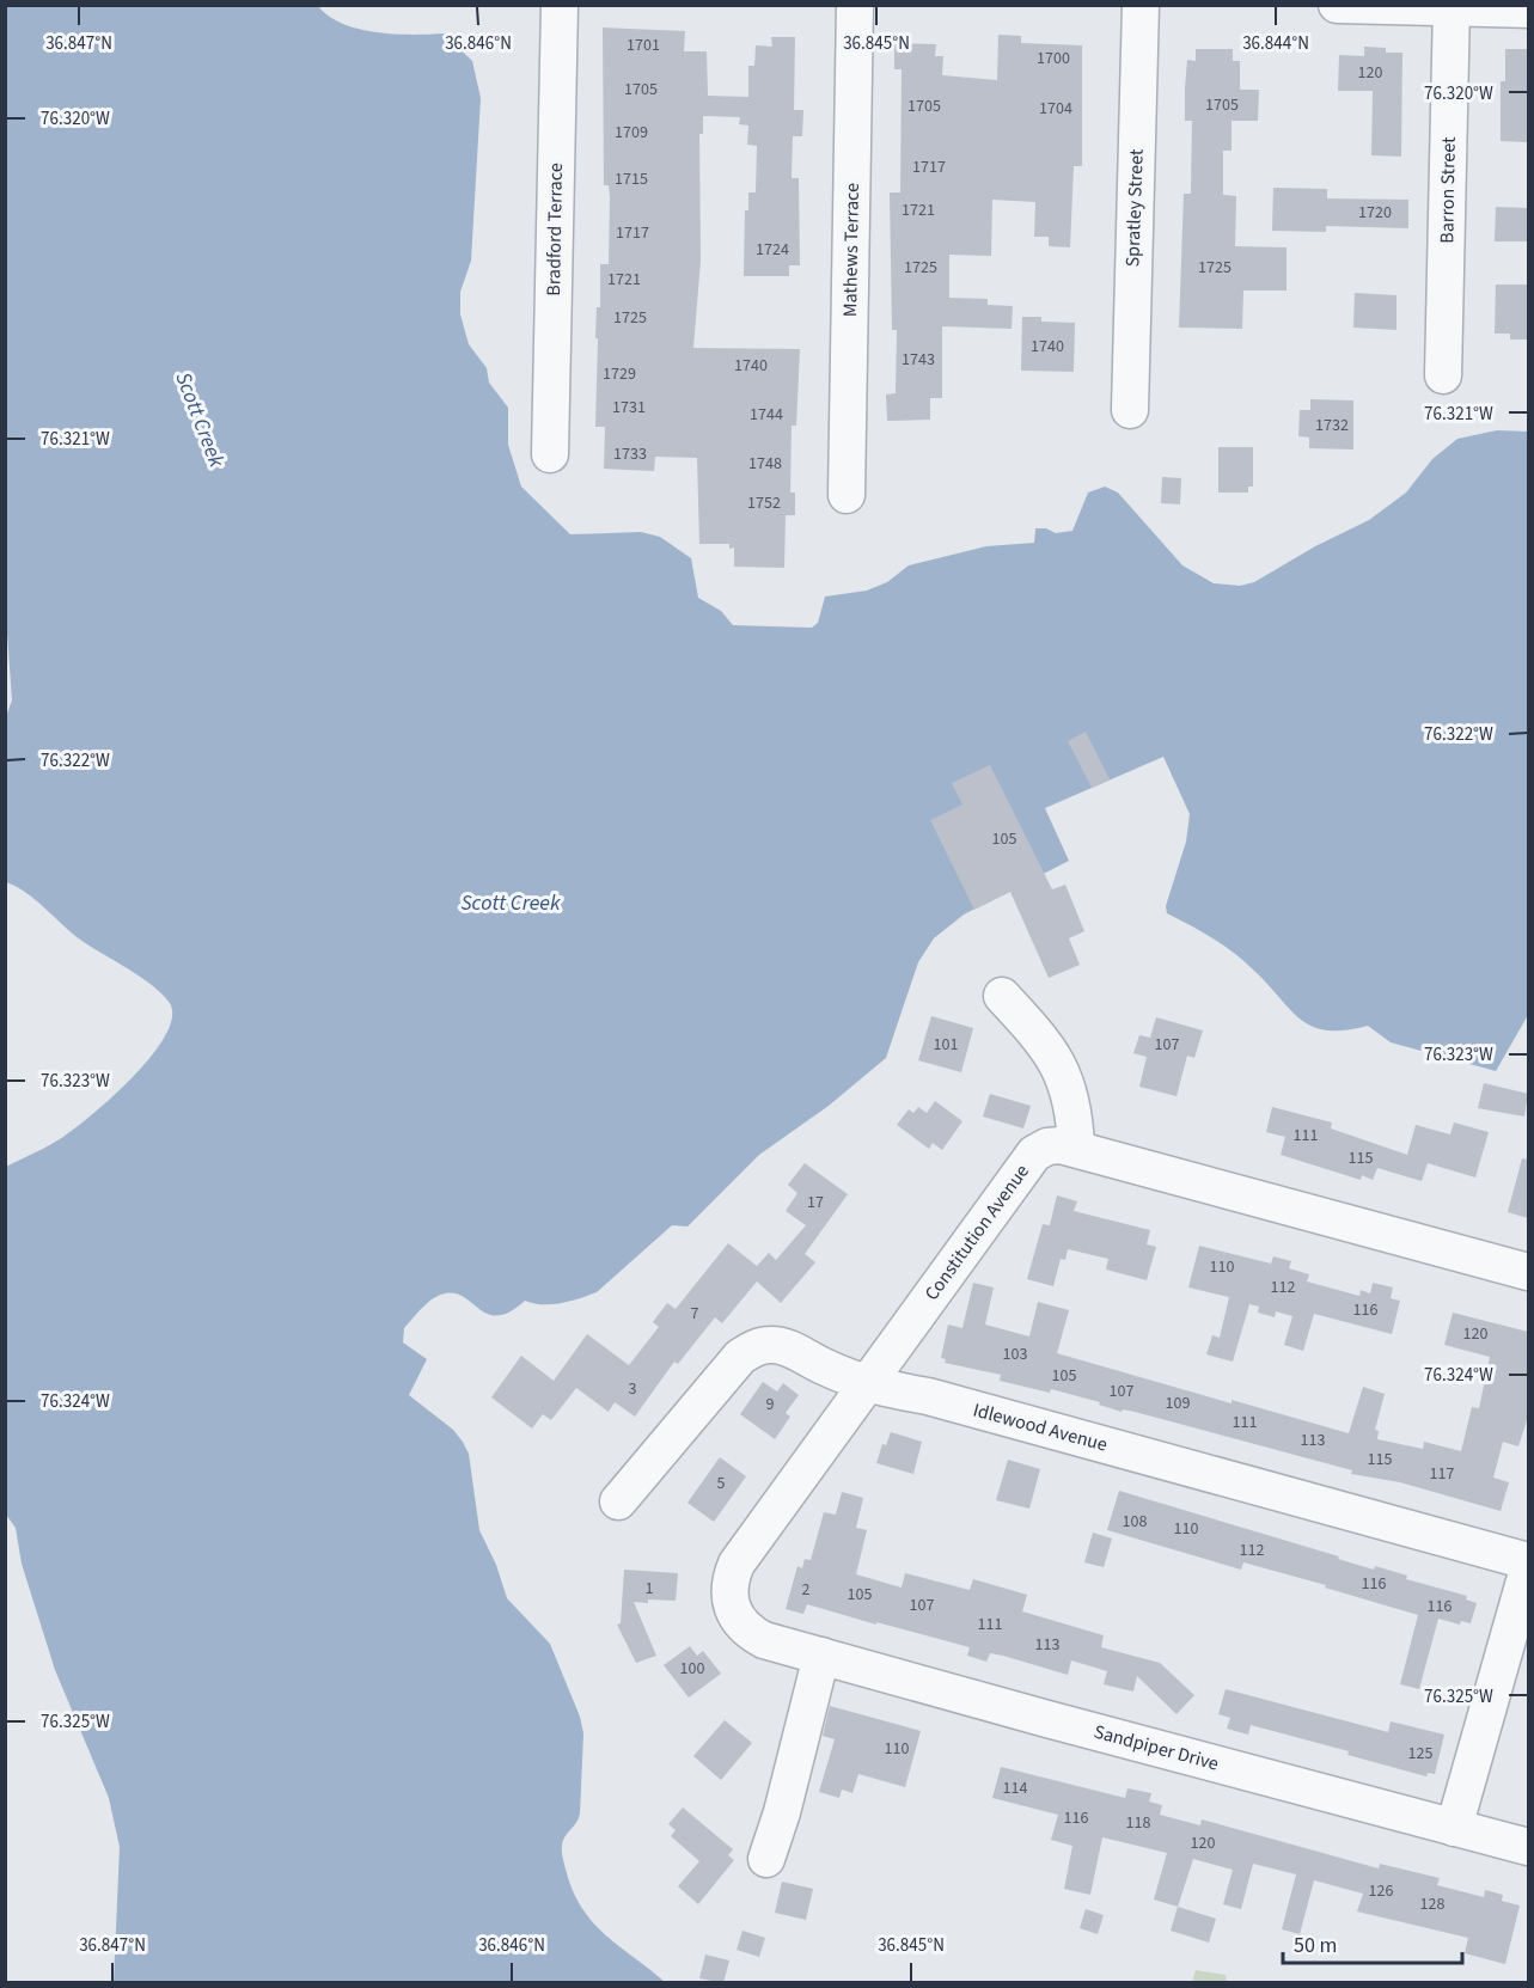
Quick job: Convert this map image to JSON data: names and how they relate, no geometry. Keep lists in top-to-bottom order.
{
  "streets": {
    "street": [
      "Barron Street",
      "Spratley Street",
      "Bradford Terrace",
      "Mathews Terrace",
      "Constitution Avenue",
      "Idlewood Avenue",
      "Sandpiper Drive"
    ]
  },
  "crossings": [
    ["Constitution Avenue", "Idlewood Avenue"],
    ["Constitution Avenue", "Sandpiper Drive"]
  ],
  "water": ["Scott Creek"],
  "house_numbers": [
    "1701",
    "1700",
    "120",
    "1705",
    "1705",
    "1705",
    "1704",
    "1709",
    "1717",
    "1715",
    "1721",
    "1720",
    "1717",
    "1724",
    "1725",
    "1725",
    "1721",
    "1725",
    "1740",
    "1743",
    "1740",
    "1729",
    "1731",
    "1744",
    "1732",
    "1733",
    "1748",
    "1752",
    "105",
    "101",
    "107",
    "111",
    "115",
    "17",
    "110",
    "112",
    "116",
    "7",
    "120",
    "103",
    "105",
    "3",
    "107",
    "109",
    "9",
    "111",
    "113",
    "115",
    "117",
    "5",
    "108",
    "110",
    "112",
    "116",
    "1",
    "2",
    "105",
    "107",
    "116",
    "111",
    "113",
    "100",
    "110",
    "125",
    "114",
    "116",
    "118",
    "120",
    "126",
    "128"
  ],
  "scale_bar": "50 m",
  "coordinates": [
    "36.847°N",
    "36.846°N",
    "36.845°N",
    "36.844°N",
    "76.320°W",
    "76.321°W",
    "76.322°W",
    "76.323°W",
    "76.324°W",
    "76.325°W"
  ]
}
